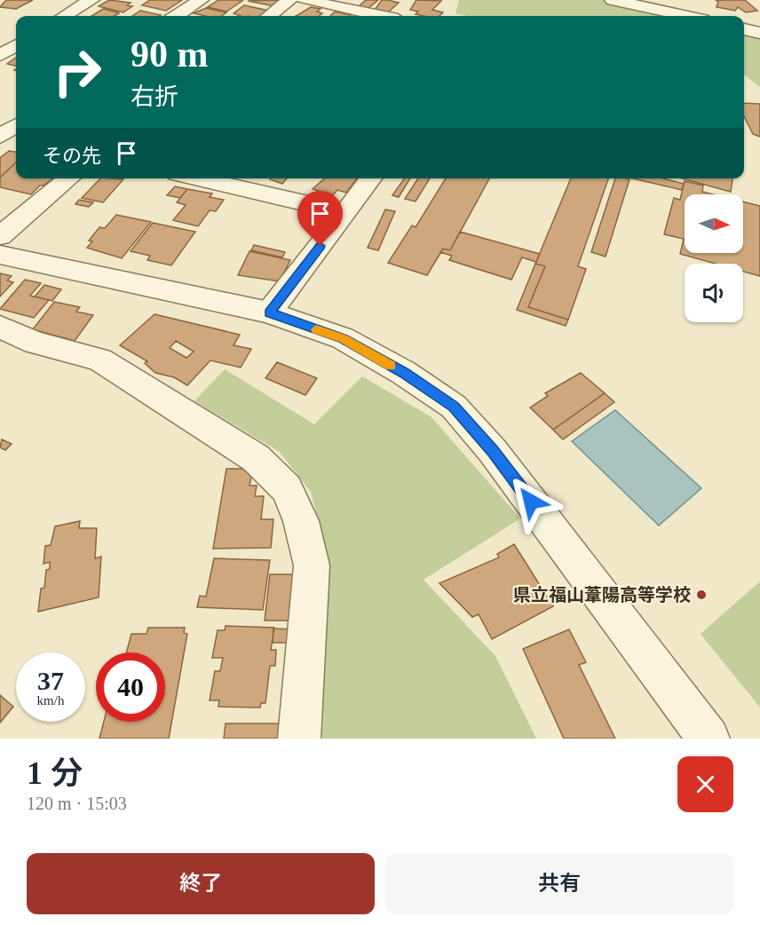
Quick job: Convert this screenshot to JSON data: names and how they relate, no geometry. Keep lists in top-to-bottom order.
{
  "places": ["県立福山葦陽高等学校"],
  "north": "right",
  "page": {
    "turn": ["90 m", "右折"],
    "then": "その先",
    "speed": "37 km/h",
    "limit": "40",
    "heading": ["1 分", "120 m · 15:03"],
    "buttons": ["終了", "共有"]
  }
}
